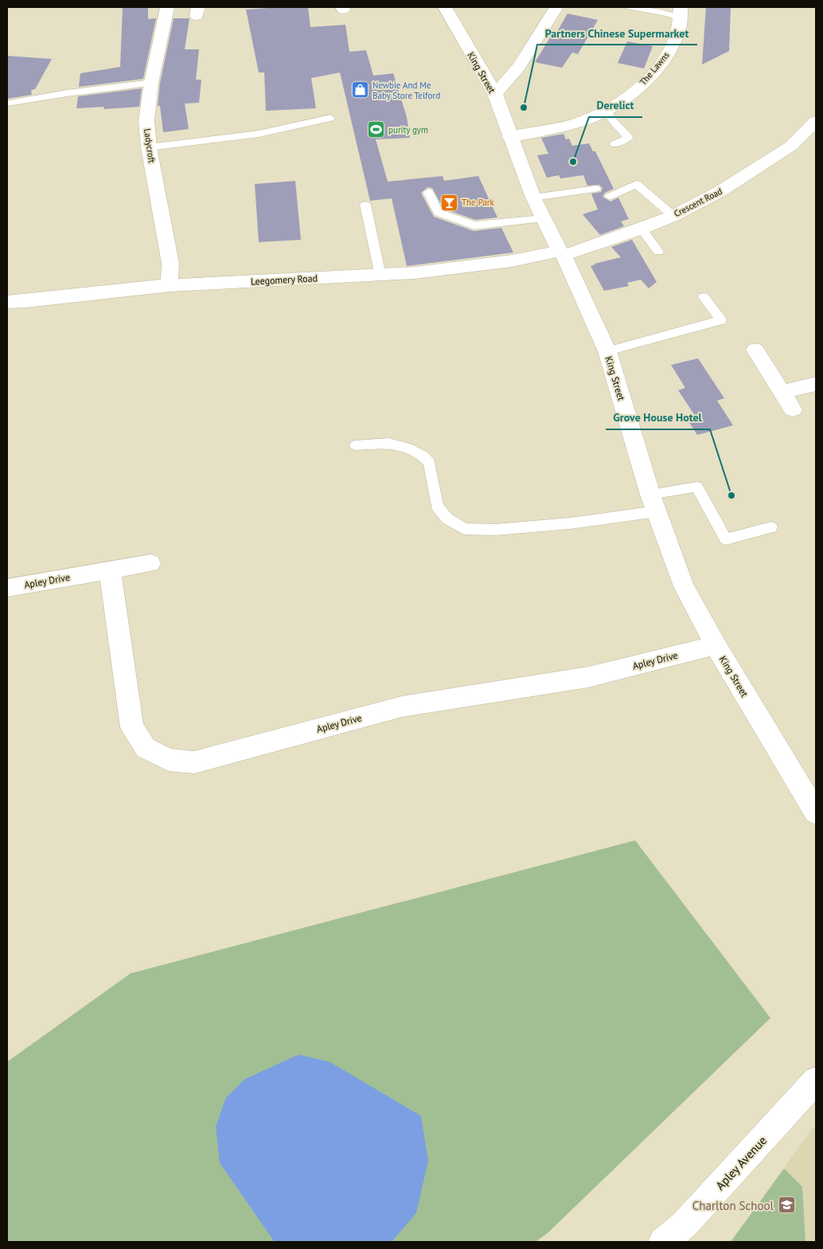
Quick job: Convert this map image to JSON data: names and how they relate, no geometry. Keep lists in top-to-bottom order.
{
  "streets": {
    "street": [
      "The Lawns",
      "King Street",
      "Ladycroft",
      "Crescent Road",
      "Leegomery Road",
      "Apley Drive",
      "Apley Avenue"
    ]
  },
  "crossings": [
    ["The Lawns", "King Street"],
    ["King Street", "Crescent Road"],
    ["King Street", "Leegomery Road"],
    ["King Street", "Apley Drive"],
    ["Ladycroft", "Leegomery Road"],
    ["Crescent Road", "Leegomery Road"]
  ],
  "places": {
    "shop": ["Newbie And Me Baby Store Telford"],
    "other": ["Partners Chinese Supermarket", "Derelict", "Grove House Hotel"],
    "sports": ["purity gym"],
    "bar": ["The Park"],
    "school or university": ["Charlton School"]
  }
}
